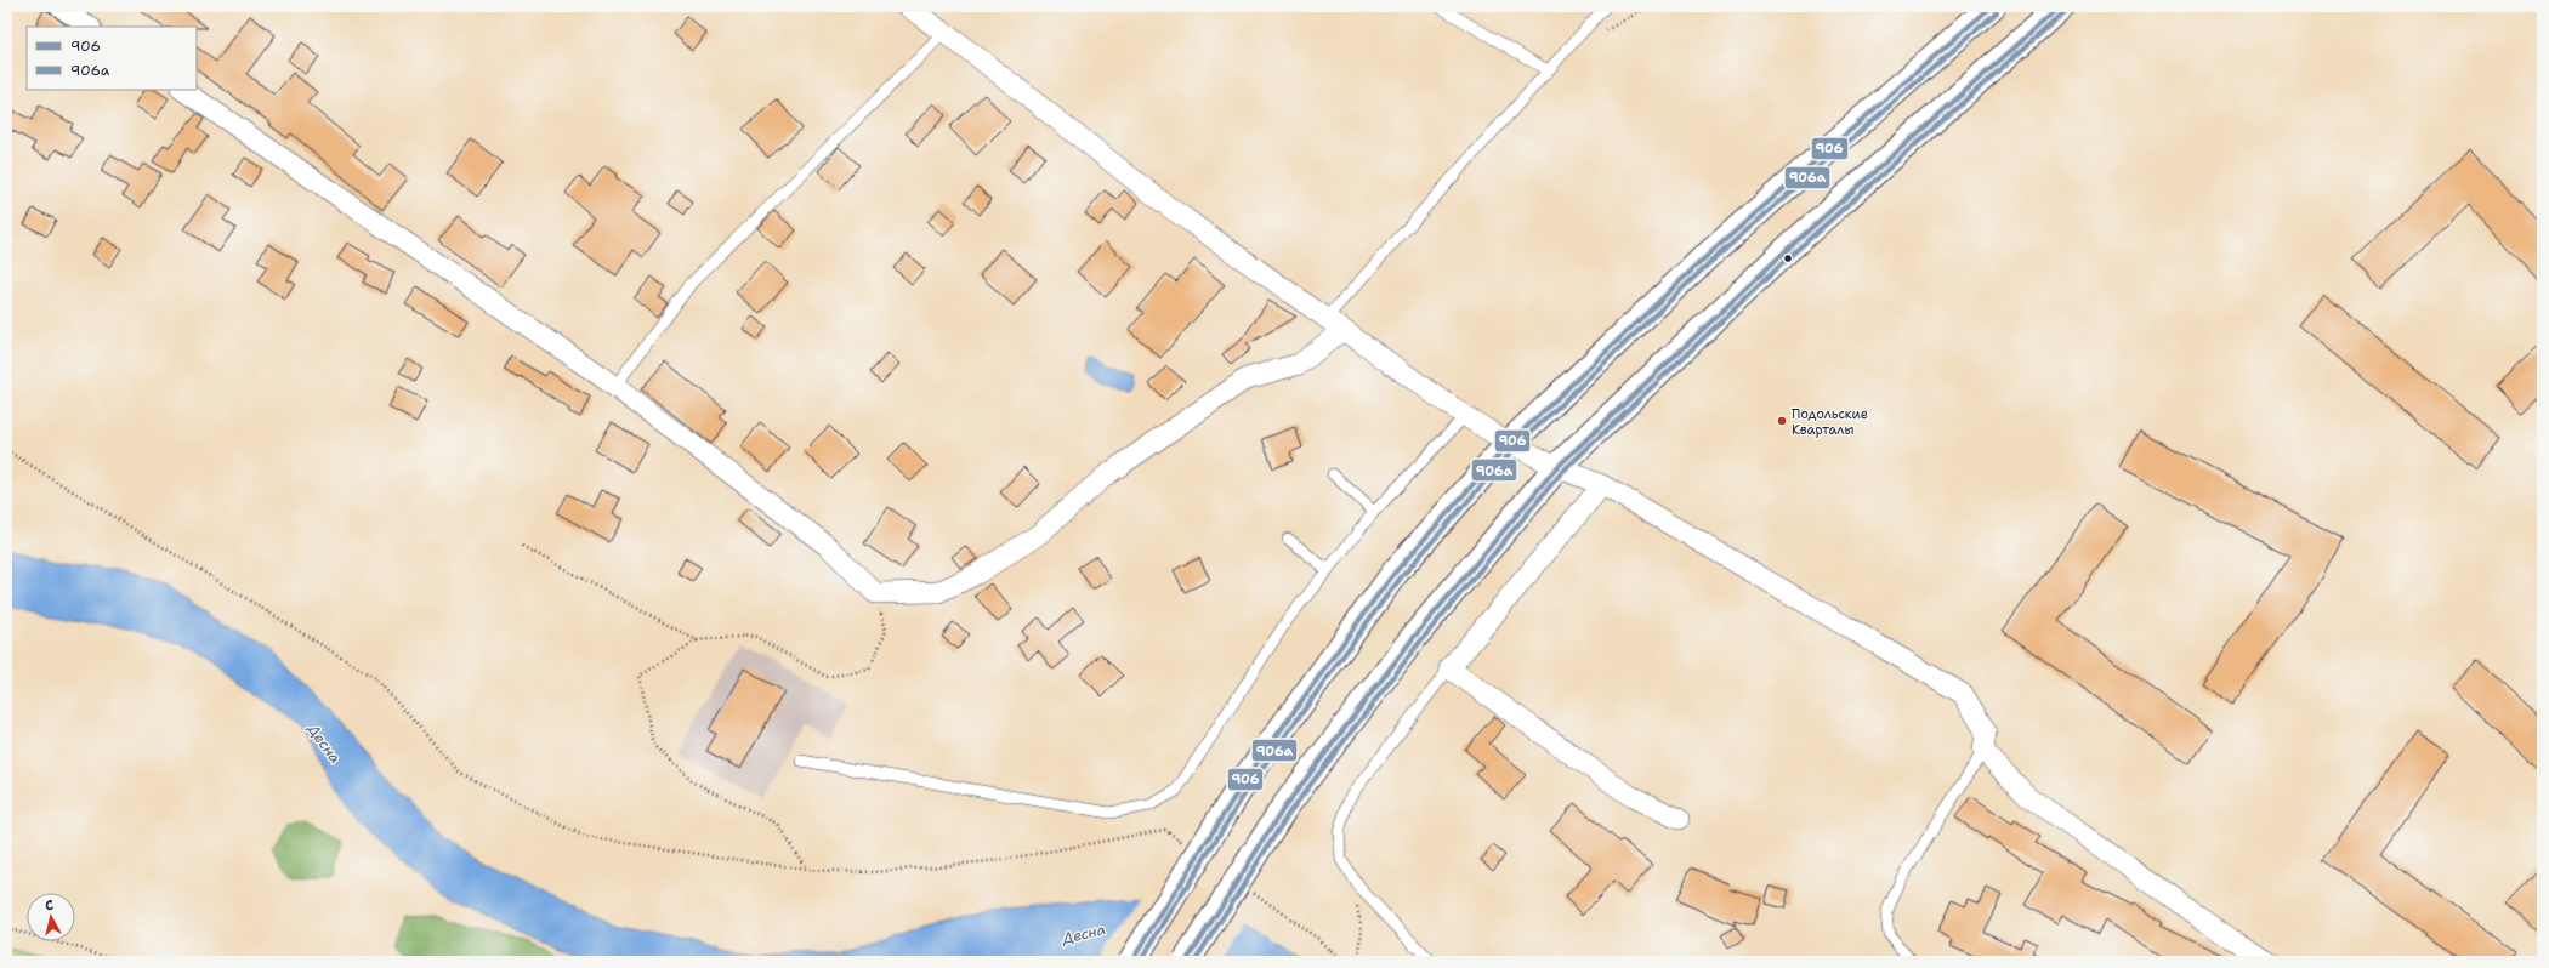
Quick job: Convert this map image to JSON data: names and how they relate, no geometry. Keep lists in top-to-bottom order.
{
  "water": ["Десна"],
  "places": ["Подольские Кварталы"],
  "lines": ["transit line 906", "transit line 906а"],
  "legend": ["906", "906а"],
  "north": "top"
}
